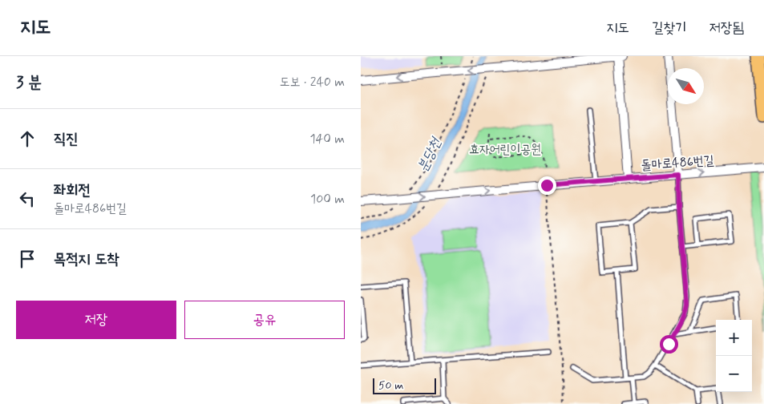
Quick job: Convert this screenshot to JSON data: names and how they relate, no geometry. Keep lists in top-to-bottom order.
{
  "streets": {
    "street": ["돌마로486번길"]
  },
  "one_way": ["돌마로486번길"],
  "water": ["분당천"],
  "parks": ["효자어린이공원"],
  "scale_bar": "50 m",
  "north": "bottom right",
  "page": {
    "header": "지도",
    "nav": ["지도", "길찾기", "저장됨"],
    "heading": ["3 분", "도보 · 240 m"],
    "list": [
      ["직진", "140 m"],
      ["좌회전", "돌마로486번길", "100 m"],
      "목적지 도착"
    ],
    "buttons": ["저장", "공유"],
    "map_buttons": ["+", "−"],
    "scale": "50 m"
  }
}
